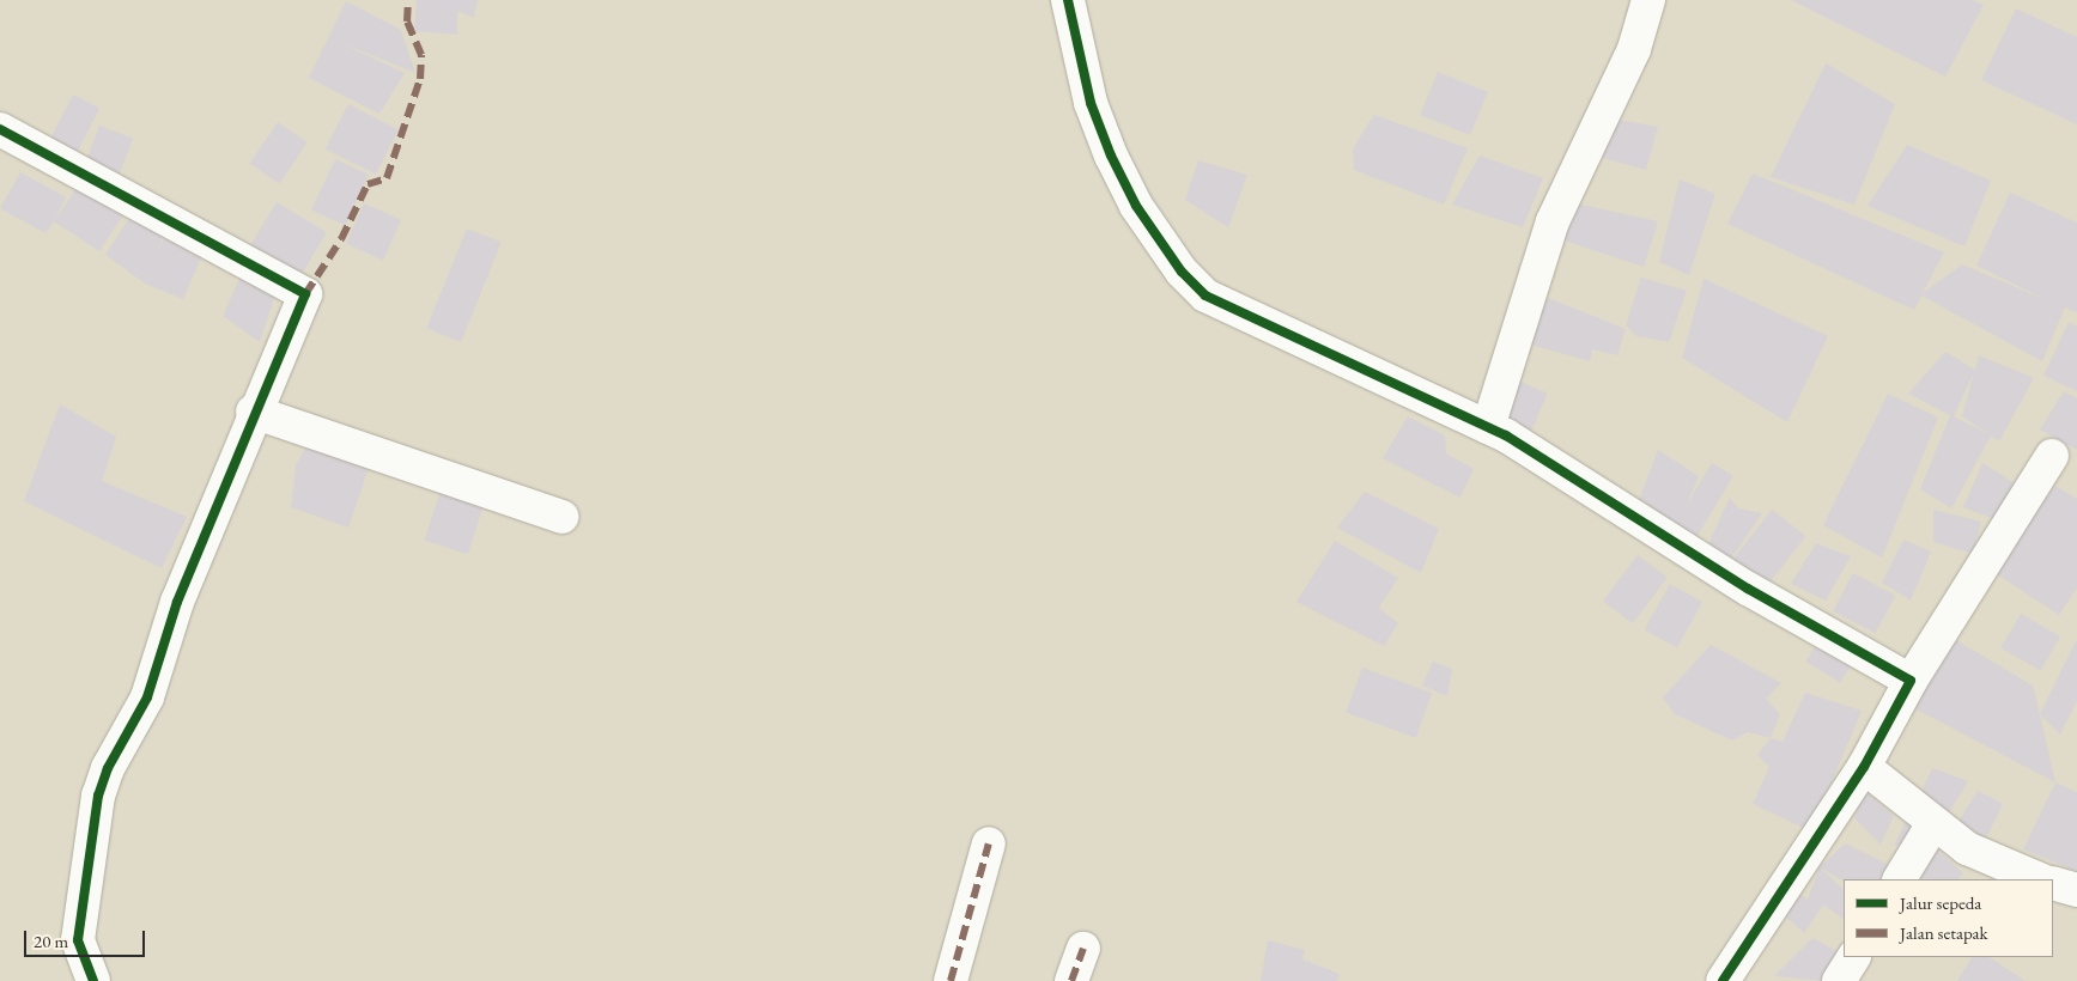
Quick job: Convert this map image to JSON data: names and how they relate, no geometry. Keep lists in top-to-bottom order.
{
  "legend": ["Jalur sepeda", "Jalan setapak"],
  "scale_bar": "20 m"
}
